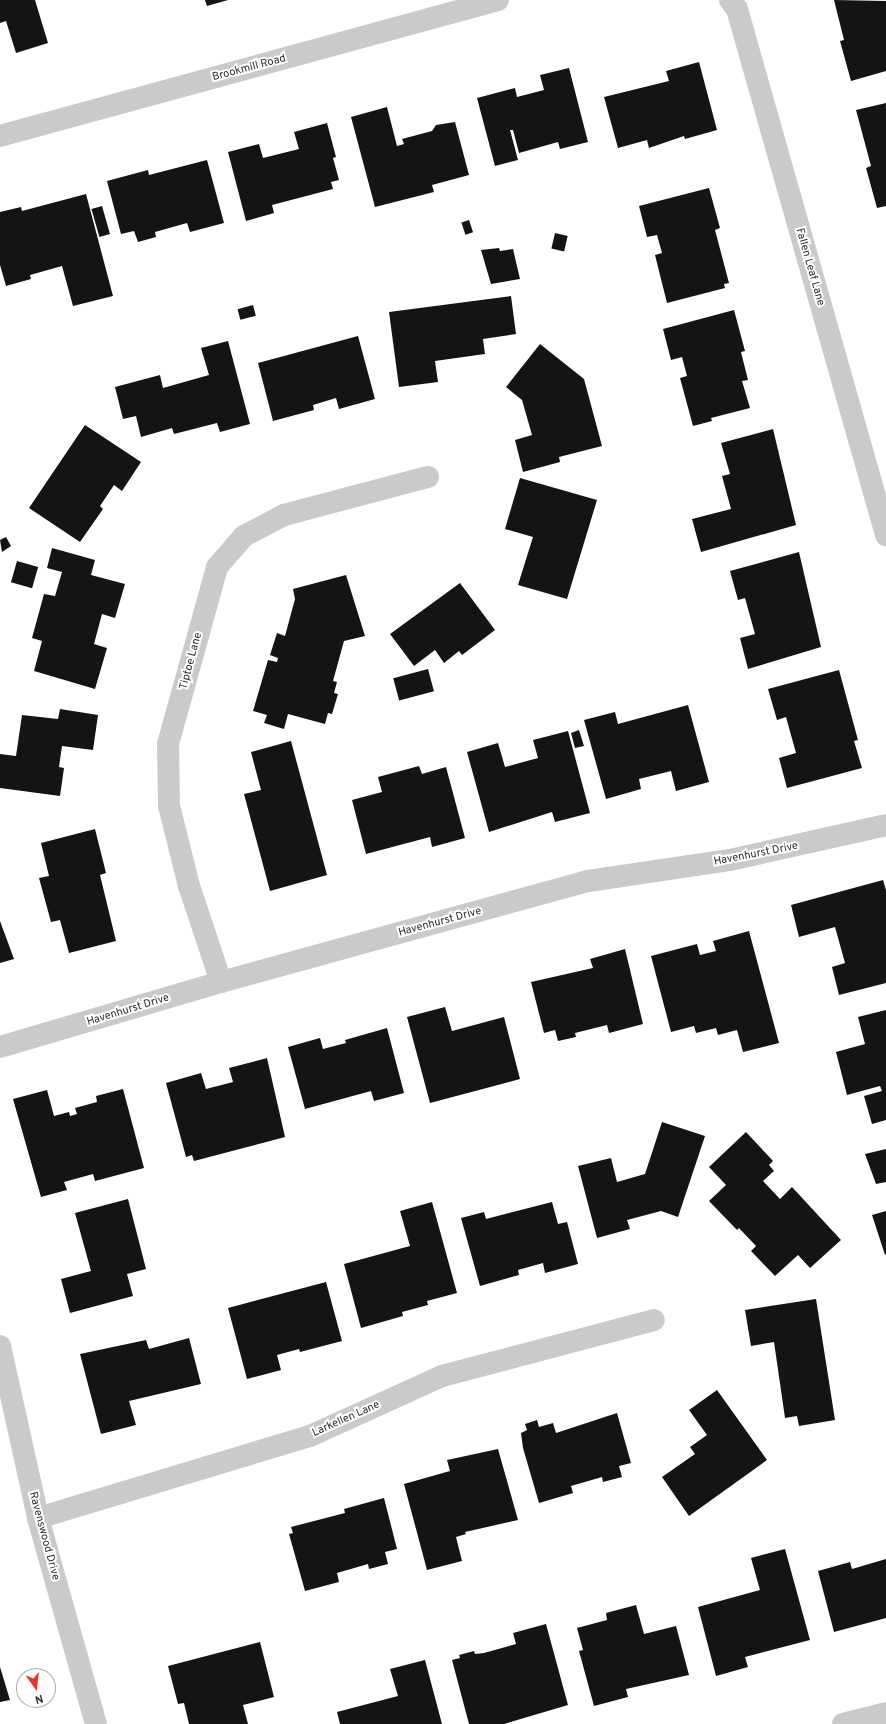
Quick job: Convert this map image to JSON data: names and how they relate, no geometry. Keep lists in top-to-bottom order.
{
  "streets": {
    "street": [
      "Brookmill Road",
      "Fallen Leaf Lane",
      "Tiptoe Lane",
      "Havenhurst Drive",
      "Larkellen Lane",
      "Ravenswood Drive"
    ]
  },
  "crossings": [
    ["Tiptoe Lane", "Havenhurst Drive"],
    ["Larkellen Lane", "Ravenswood Drive"]
  ],
  "north": "bottom"
}
